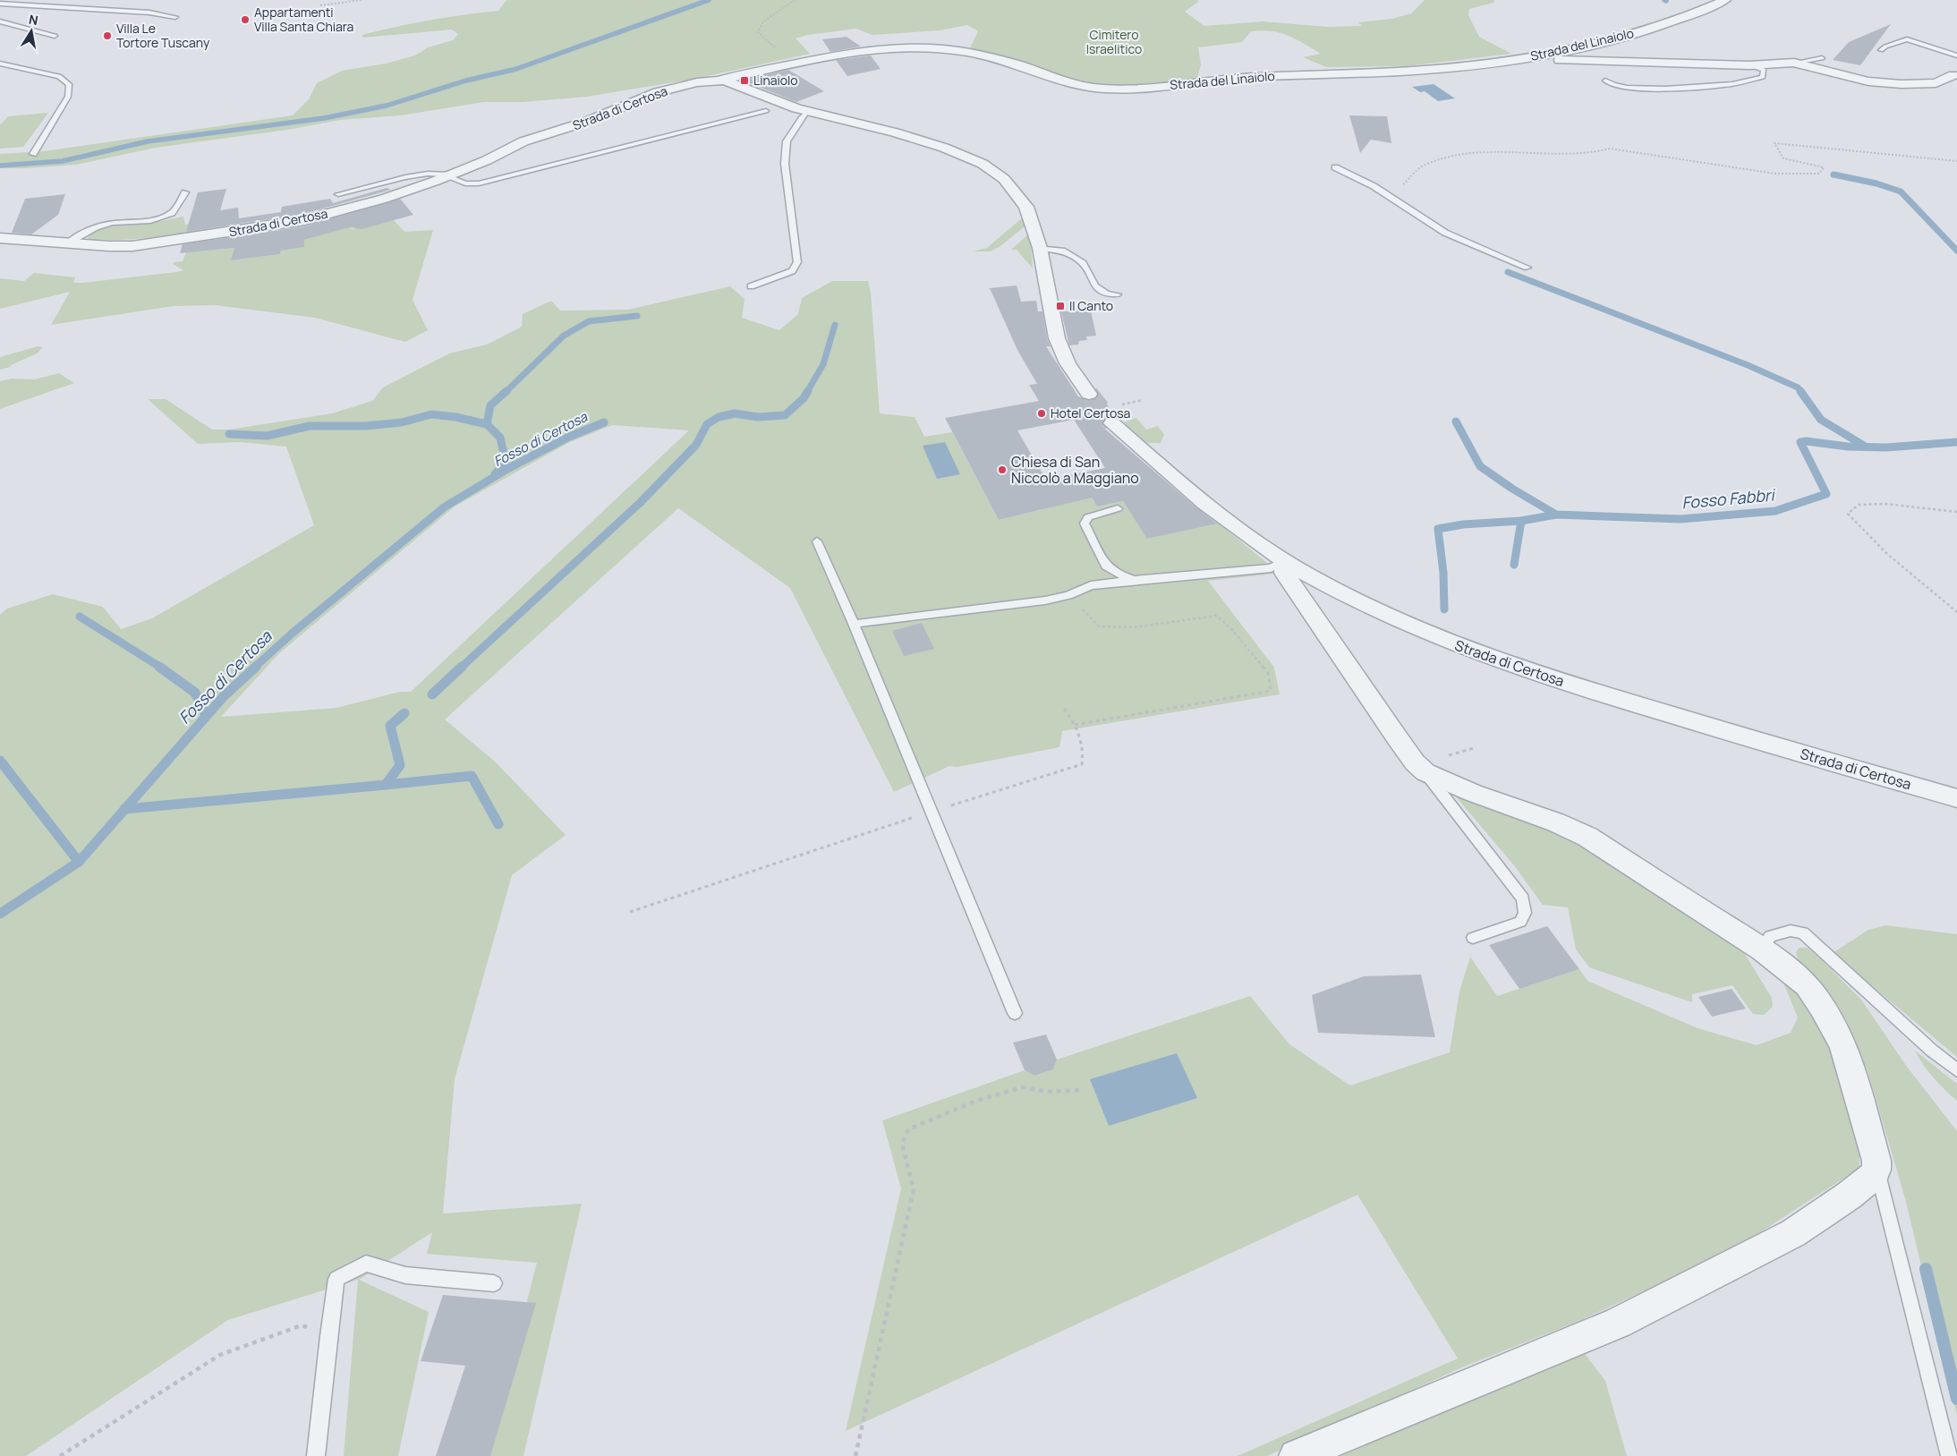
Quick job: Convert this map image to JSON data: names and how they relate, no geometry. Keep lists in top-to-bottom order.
{
  "streets": {
    "street": ["Strada del Linaiolo", "Strada di Certosa"]
  },
  "crossings": [
    ["Strada del Linaiolo", "Strada di Certosa"]
  ],
  "water": ["Fosso di Certosa", "Fosso Fabbri"],
  "parks": ["Cimitero Israelitico"],
  "places": {
    "other": [
      "Appartamenti Villa Santa Chiara",
      "Villa Le Tortore Tuscany",
      "Hotel Certosa",
      "Chiesa di San Niccolò a Maggiano"
    ],
    "transit": ["Linaiolo", "Il Canto"]
  },
  "north": "top"
}
